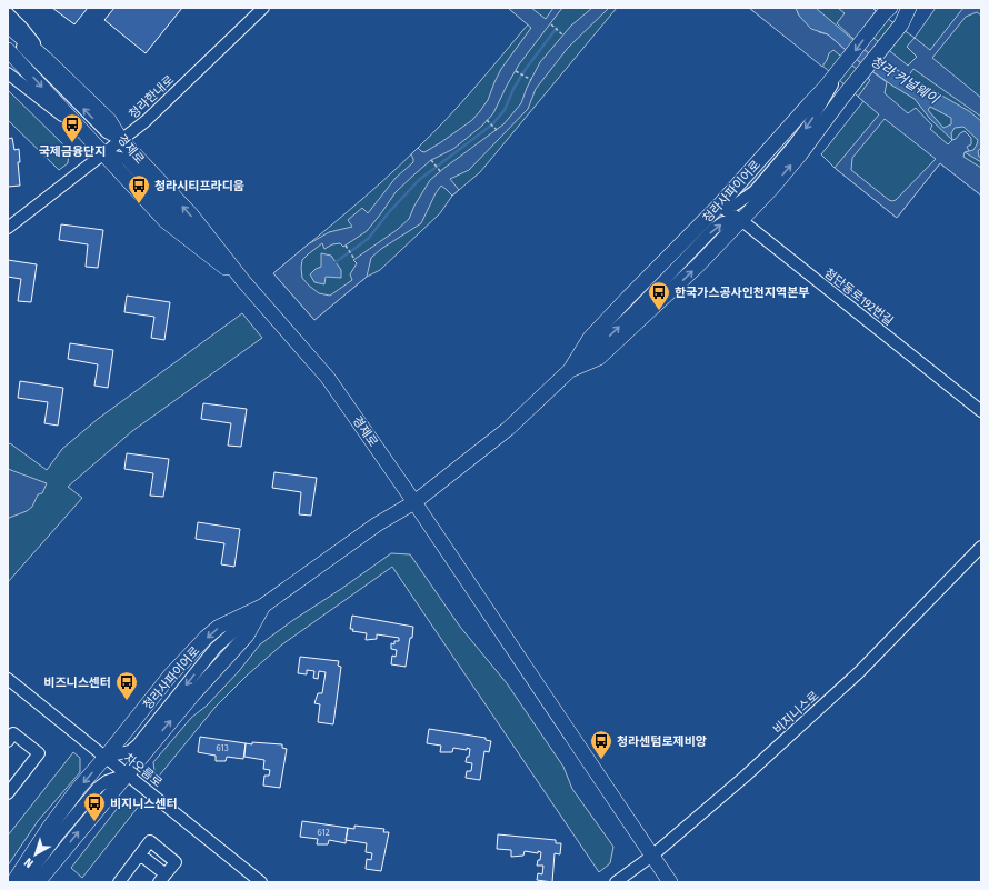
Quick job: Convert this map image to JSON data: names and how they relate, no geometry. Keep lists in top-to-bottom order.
{
  "streets": {
    "main road": ["경제로", "청라사파이어로"],
    "street": [
      "청라한내로",
      "첨단동로192번길",
      "비지니스로",
      "차오름로"
    ]
  },
  "crossings": [
    ["청라한내로", "경제로"],
    ["경제로", "청라사파이어로"],
    ["경제로", "비지니스로"],
    ["청라사파이어로", "첨단동로192번길"],
    ["청라사파이어로", "차오름로"]
  ],
  "water": ["청라 커널웨이"],
  "places": {
    "bus stop": [
      "국제금융단지",
      "청라시티프라디움",
      "한국가스공사인천지역본부",
      "비즈니스센터",
      "청라센텀로제비앙",
      "비지니스센터"
    ]
  },
  "house_numbers": ["613", "612"],
  "north": "bottom left"
}
